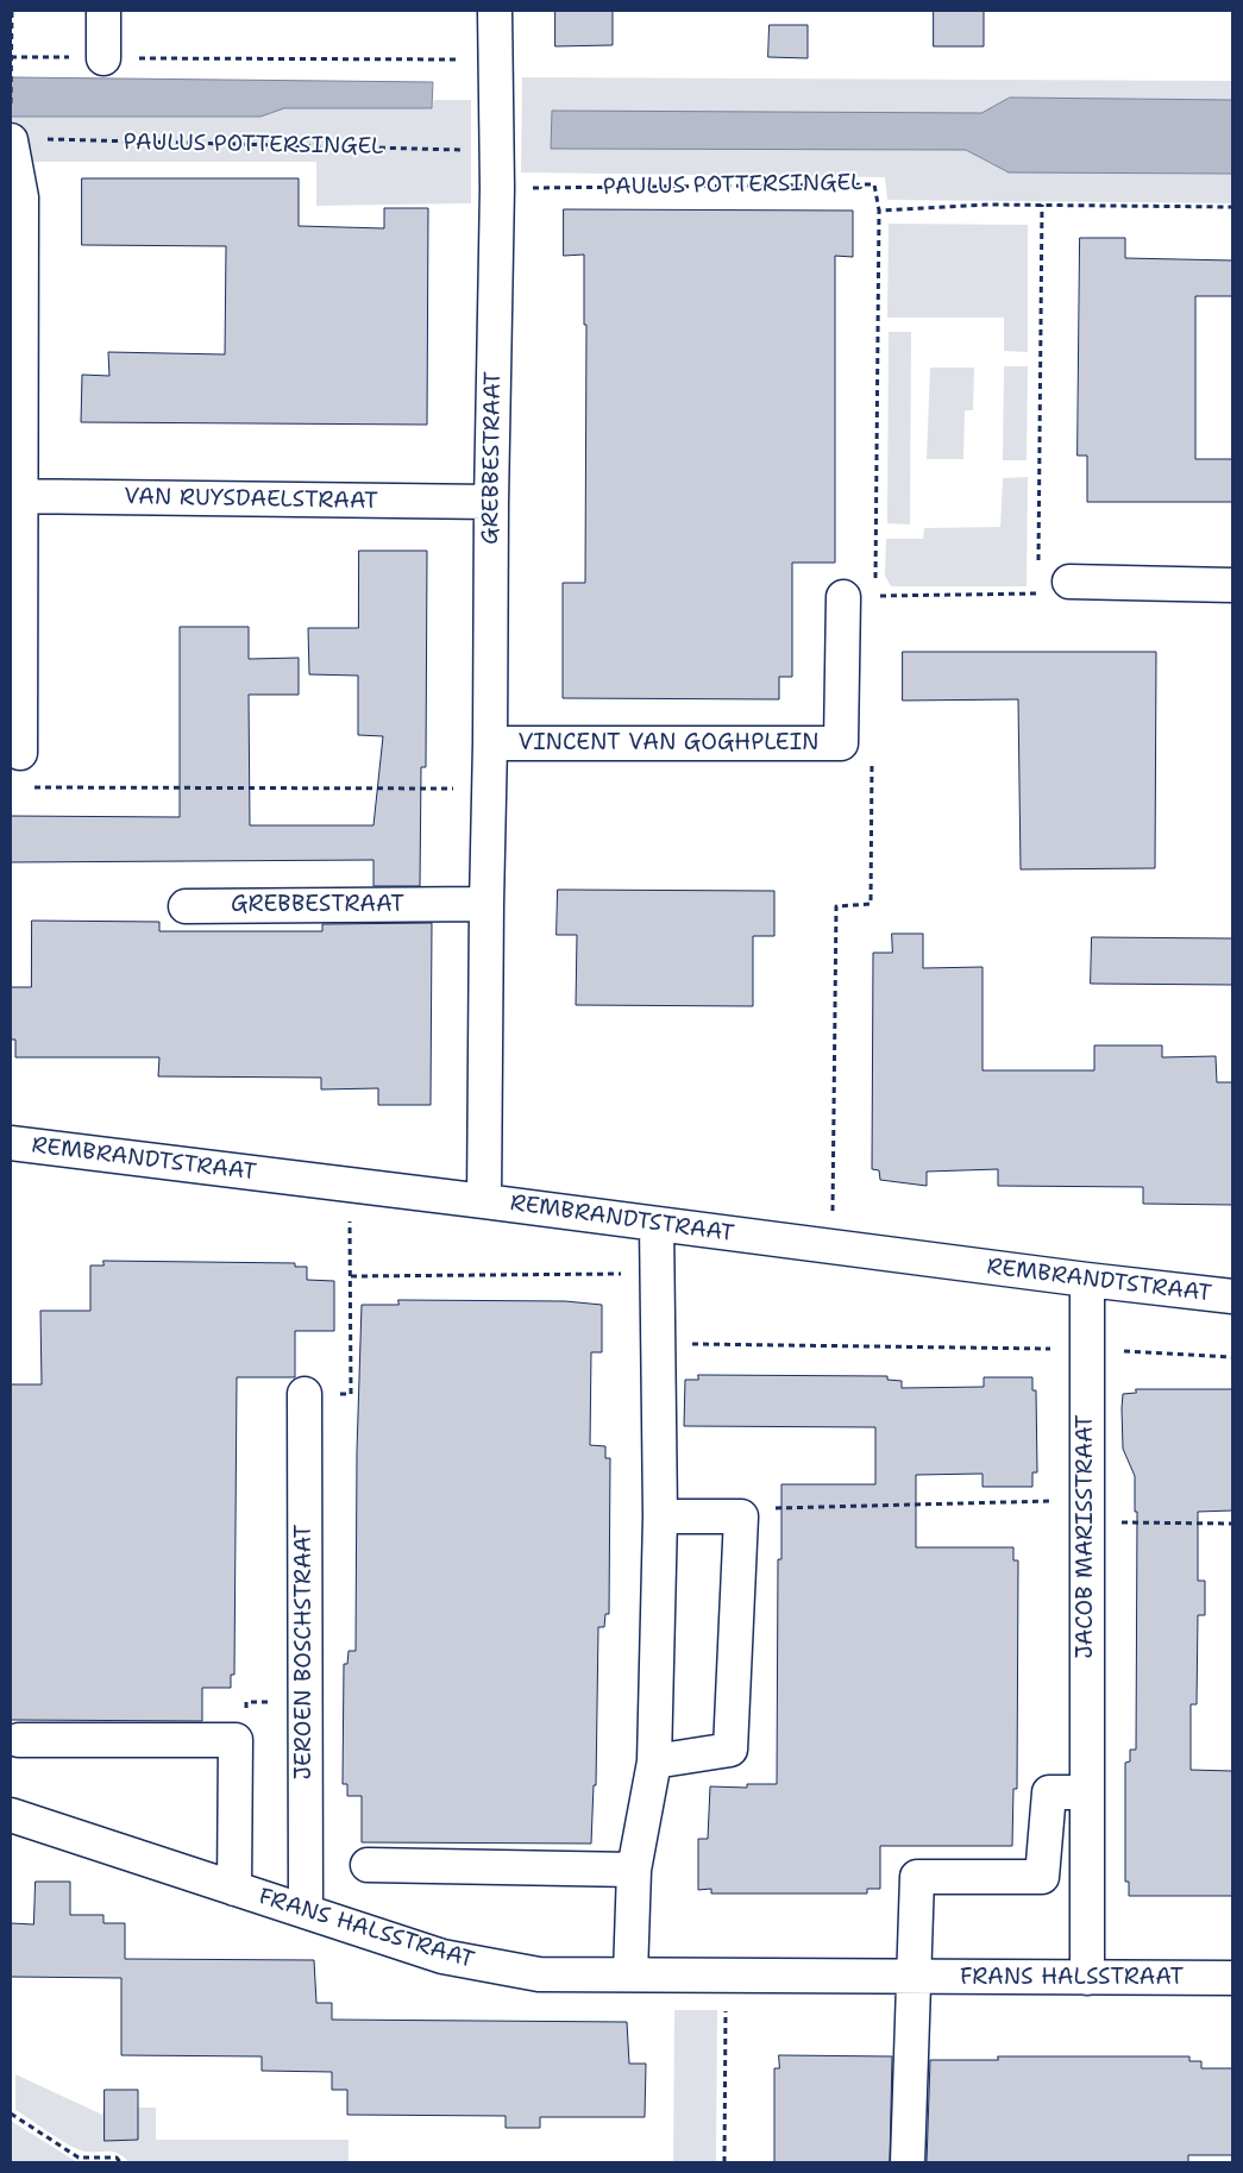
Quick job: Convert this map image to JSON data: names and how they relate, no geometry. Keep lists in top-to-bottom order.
{
  "streets": {
    "street": [
      "GREBBESTRAAT",
      "VAN RUYSDAELSTRAAT",
      "VINCENT VAN GOGHPLEIN",
      "REMBRANDTSTRAAT",
      "JACOB MARISSTRAAT",
      "JEROEN BOSCHSTRAAT",
      "FRANS HALSSTRAAT"
    ],
    "path": ["PAULUS POTTERSINGEL"]
  },
  "crossings": [
    ["PAULUS POTTERSINGEL", "GREBBESTRAAT"],
    ["GREBBESTRAAT", "VAN RUYSDAELSTRAAT"],
    ["GREBBESTRAAT", "VINCENT VAN GOGHPLEIN"],
    ["GREBBESTRAAT", "REMBRANDTSTRAAT"],
    ["REMBRANDTSTRAAT", "JACOB MARISSTRAAT"],
    ["JACOB MARISSTRAAT", "FRANS HALSSTRAAT"],
    ["JEROEN BOSCHSTRAAT", "FRANS HALSSTRAAT"]
  ]
}
